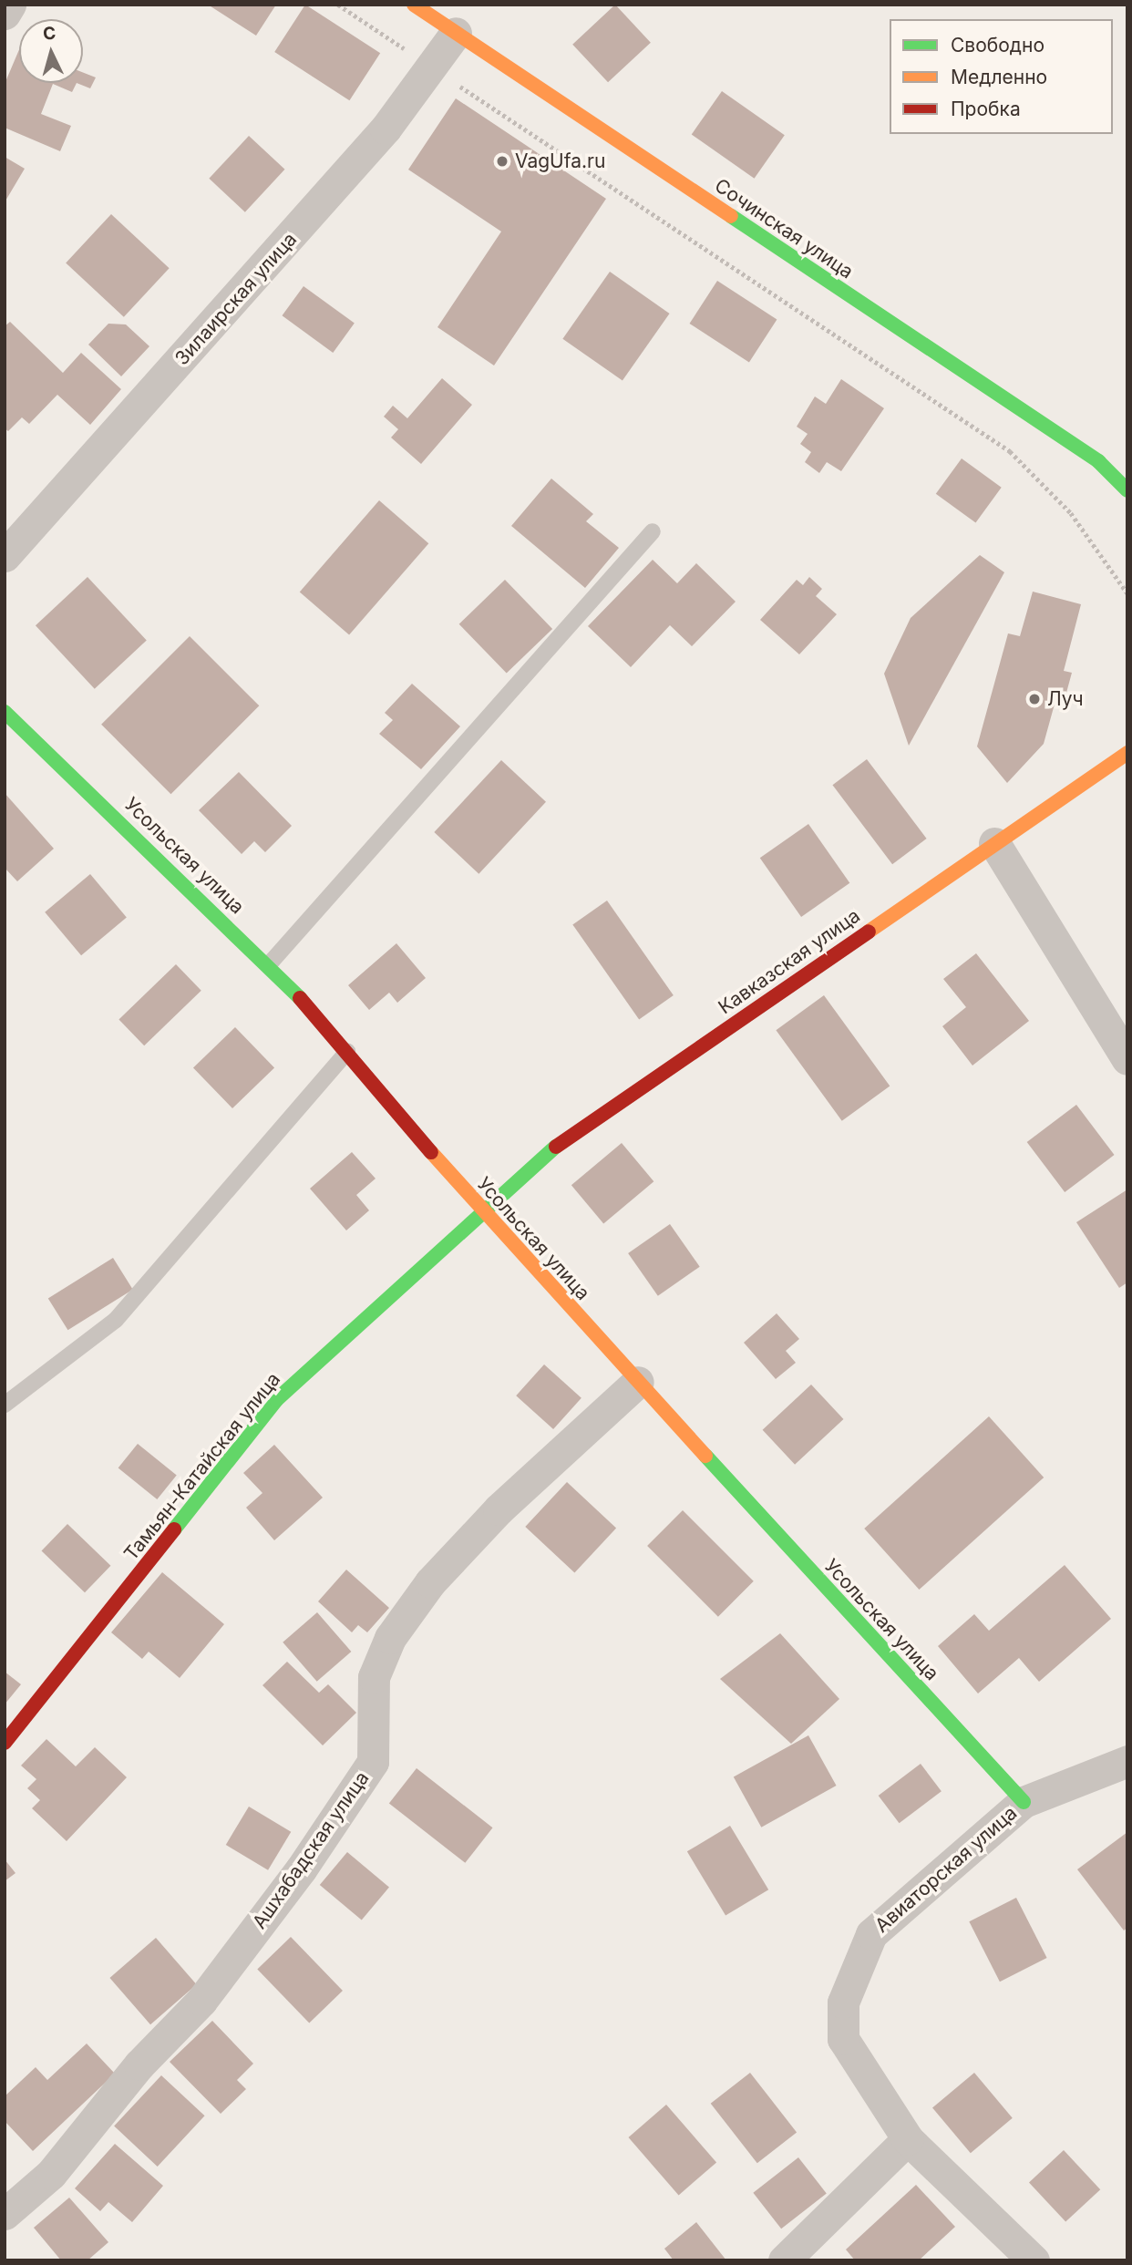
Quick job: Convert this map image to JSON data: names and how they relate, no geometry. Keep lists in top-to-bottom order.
{
  "streets": {
    "street": [
      "Сочинская улица",
      "Зилаирская улица",
      "Усольская улица",
      "Кавказская улица",
      "Тамьян-Катайская улица",
      "Ашхабадская улица",
      "Авиаторская улица"
    ]
  },
  "crossings": [
    ["Сочинская улица", "Зилаирская улица"],
    ["Усольская улица", "Кавказская улица"],
    ["Усольская улица", "Тамьян-Катайская улица"],
    ["Усольская улица", "Ашхабадская улица"],
    ["Усольская улица", "Авиаторская улица"],
    ["Кавказская улица", "Тамьян-Катайская улица"]
  ],
  "places": ["VagUfa.ru", "Луч"],
  "legend": ["Свободно", "Медленно", "Пробка"],
  "north": "top"
}
